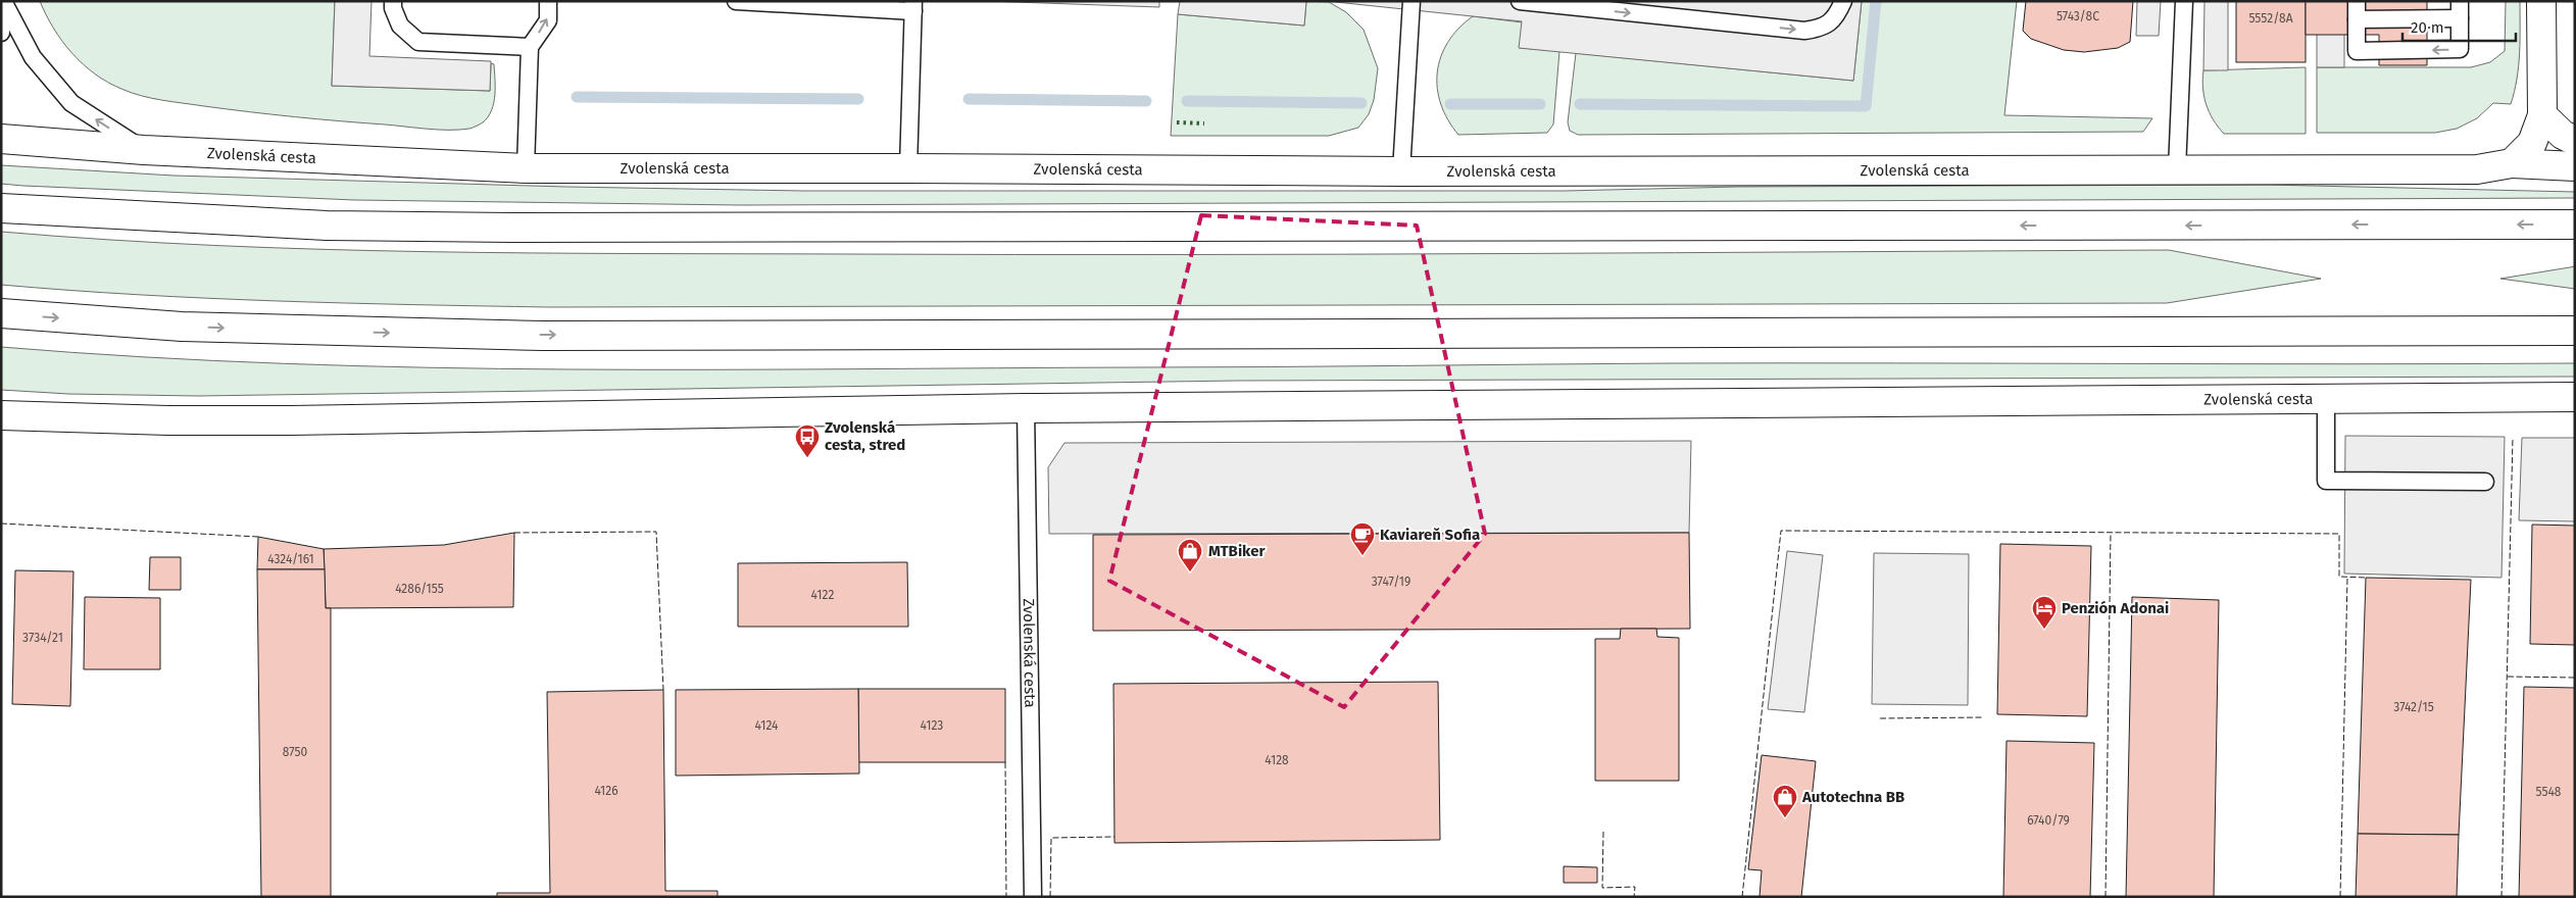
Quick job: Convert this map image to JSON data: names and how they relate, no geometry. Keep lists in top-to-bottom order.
{
  "streets": {
    "main road": ["Zvolenská cesta"]
  },
  "places": {
    "bus stop": ["Zvolenská cesta, stred"],
    "cafe": ["Kaviareň Sofia"],
    "shop": ["MTBiker", "Autotechna BB"],
    "hotel": ["Penzión Adonai"]
  },
  "house_numbers": [
    "5743/8C",
    "5552/8A",
    "4324/161",
    "3747/19",
    "4286/155",
    "4122",
    "3734/21",
    "3742/15",
    "4124",
    "4123",
    "8750",
    "4128",
    "4126",
    "5548",
    "6740/79"
  ],
  "scale_bar": "20 m"
}
